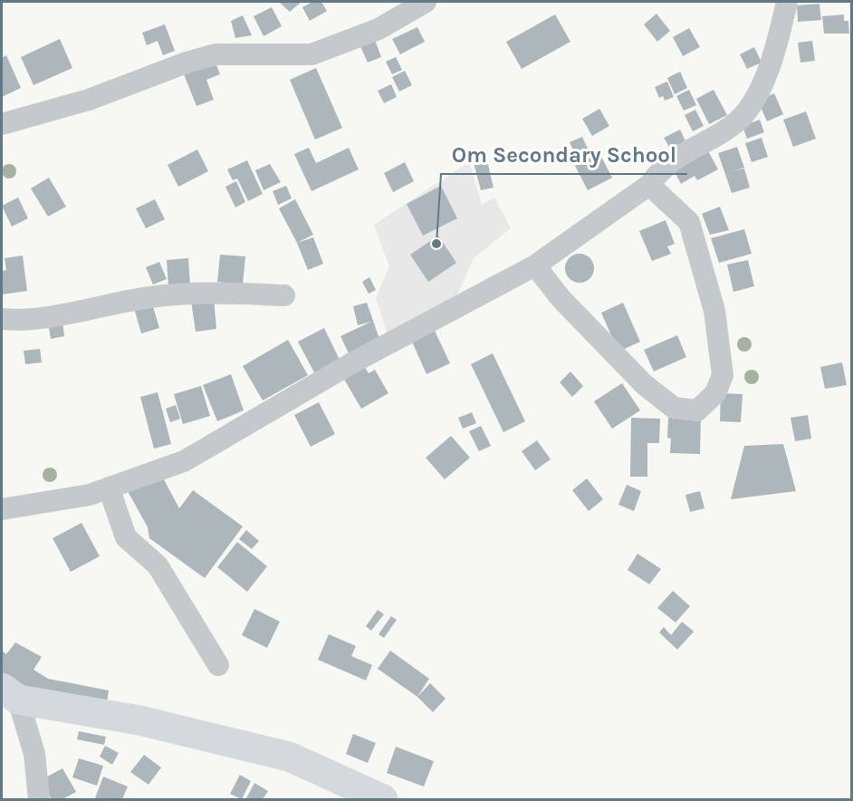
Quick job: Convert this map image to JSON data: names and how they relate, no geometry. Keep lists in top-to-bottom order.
{
  "places": ["Om Secondary School"]
}
